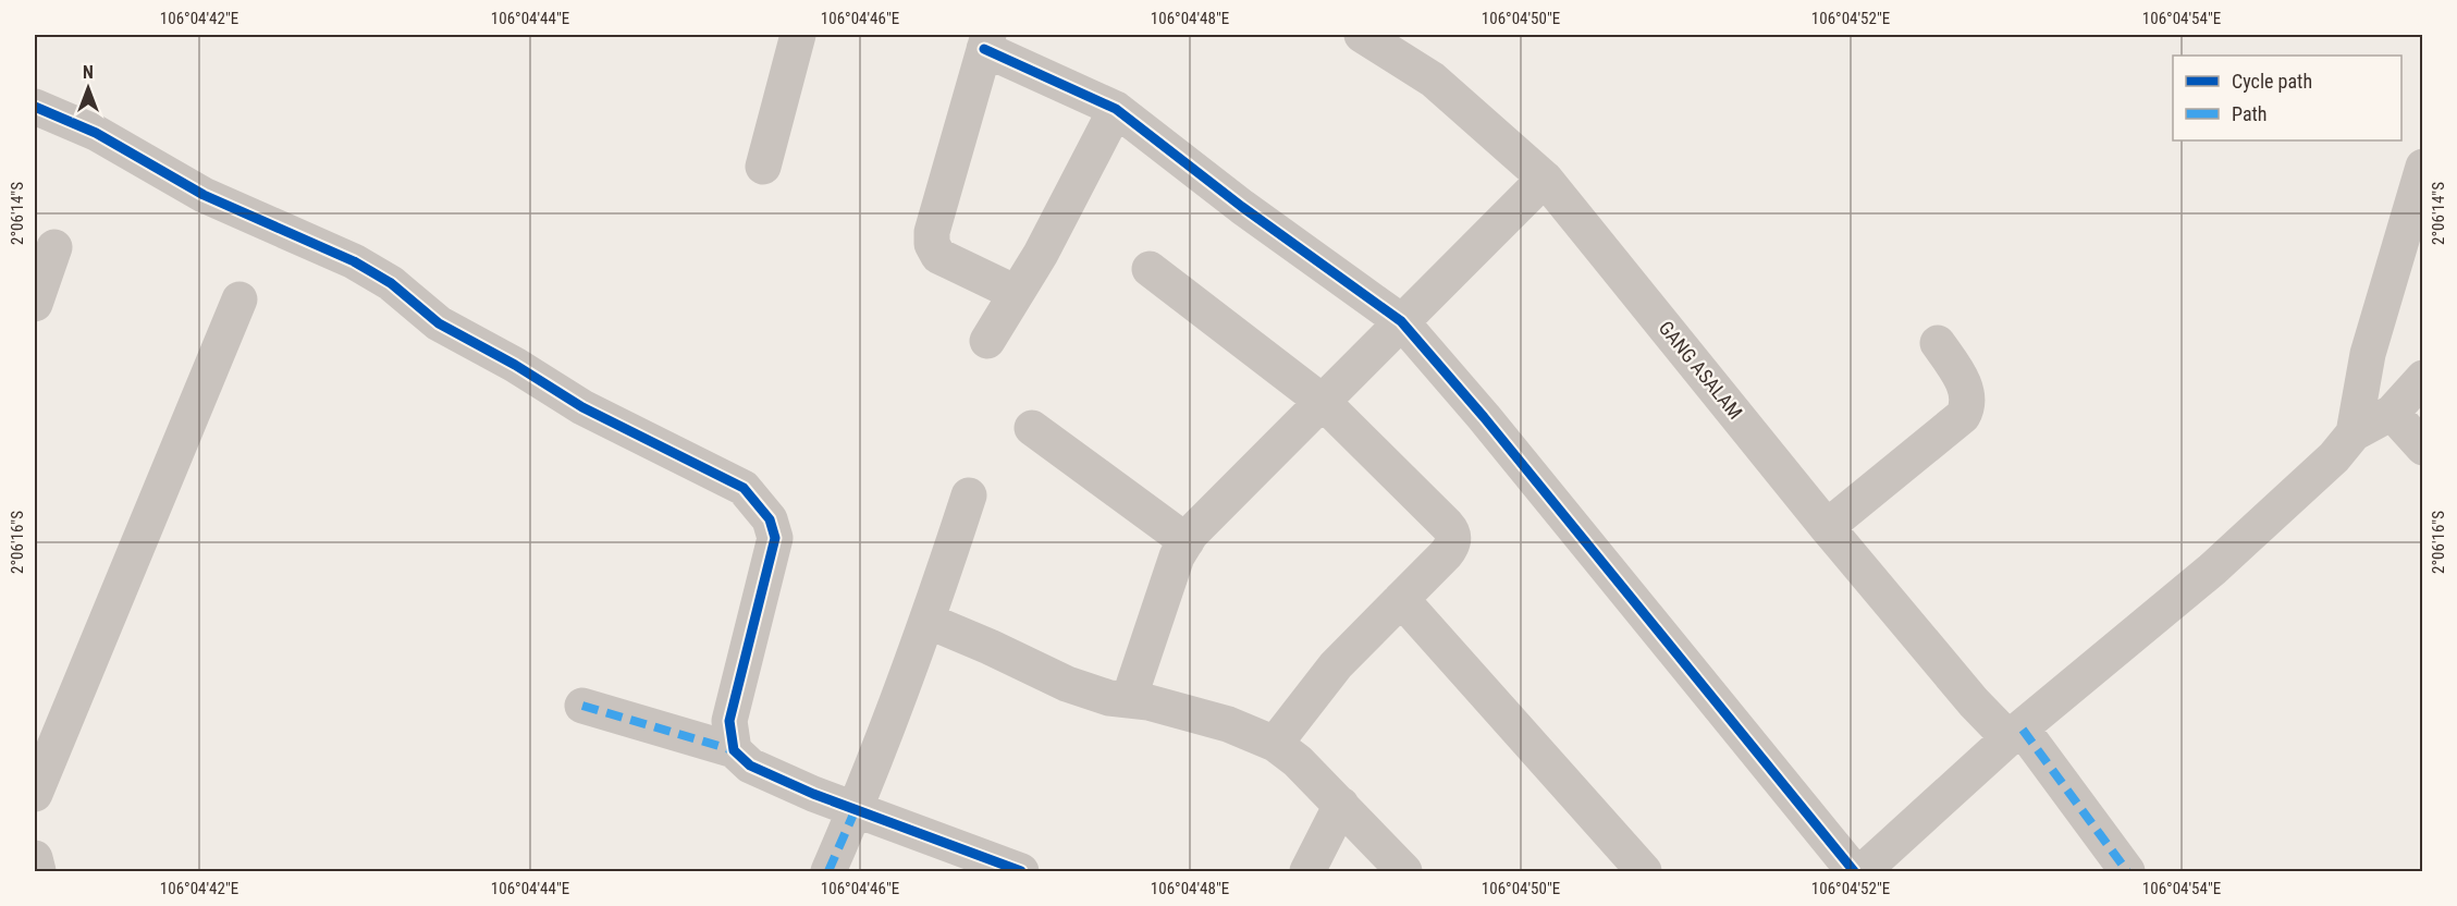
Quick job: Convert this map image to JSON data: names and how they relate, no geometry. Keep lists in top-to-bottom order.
{
  "streets": {
    "street": ["GANG ASALAM"]
  },
  "legend": ["Cycle path", "Path"],
  "north": "top",
  "coordinates": [
    "106°04'42\"E",
    "106°04'44\"E",
    "106°04'46\"E",
    "106°04'48\"E",
    "106°04'50\"E",
    "106°04'52\"E",
    "106°04'54\"E",
    "2°06'14\"S",
    "2°06'16\"S"
  ]
}
